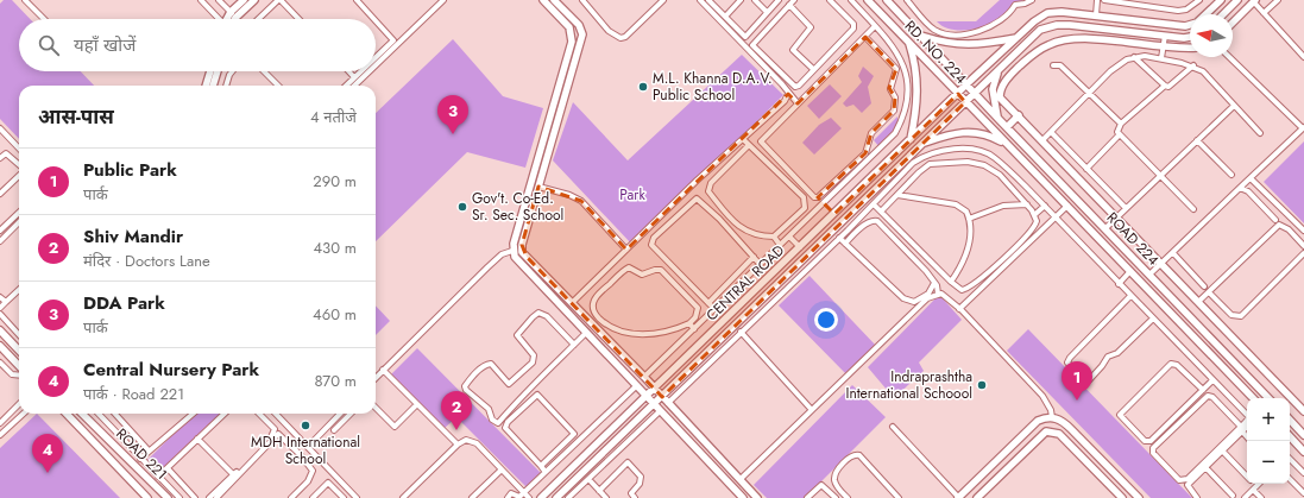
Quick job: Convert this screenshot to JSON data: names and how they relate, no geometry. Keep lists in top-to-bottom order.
{
  "streets": {
    "main road": [
      "RD. NO. 224",
      "ROAD 224",
      "CENTRAL ROAD",
      "ROAD 221"
    ]
  },
  "crossings": [
    ["RD. NO. 224", "ROAD 224"],
    ["RD. NO. 224", "CENTRAL ROAD"],
    ["ROAD 224", "CENTRAL ROAD"]
  ],
  "parks": ["Park"],
  "places": [
    "M.L. Khanna D.A.V. Public School",
    "Gov't. Co-Ed. Sr. Sec. School",
    "Indraprashtha International Schoool",
    "MDH International School"
  ],
  "north": "left",
  "page": {
    "search": "यहाँ खोजें",
    "heading": ["आस-पास", "4 नतीजे"],
    "pins": [
      "3",
      "1",
      "2",
      "4"
    ],
    "list": [
      {
        "mark": "1",
        "name": "Public Park",
        "note": "पार्क",
        "value": "290 m"
      },
      {
        "mark": "2",
        "name": "Shiv Mandir",
        "note": "मंदिर · Doctors Lane",
        "value": "430 m"
      },
      {
        "mark": "3",
        "name": "DDA Park",
        "note": "पार्क",
        "value": "460 m"
      },
      {
        "mark": "4",
        "name": "Central Nursery Park",
        "note": "पार्क · Road 221",
        "value": "870 m"
      }
    ],
    "map_buttons": ["+", "−"]
  }
}
